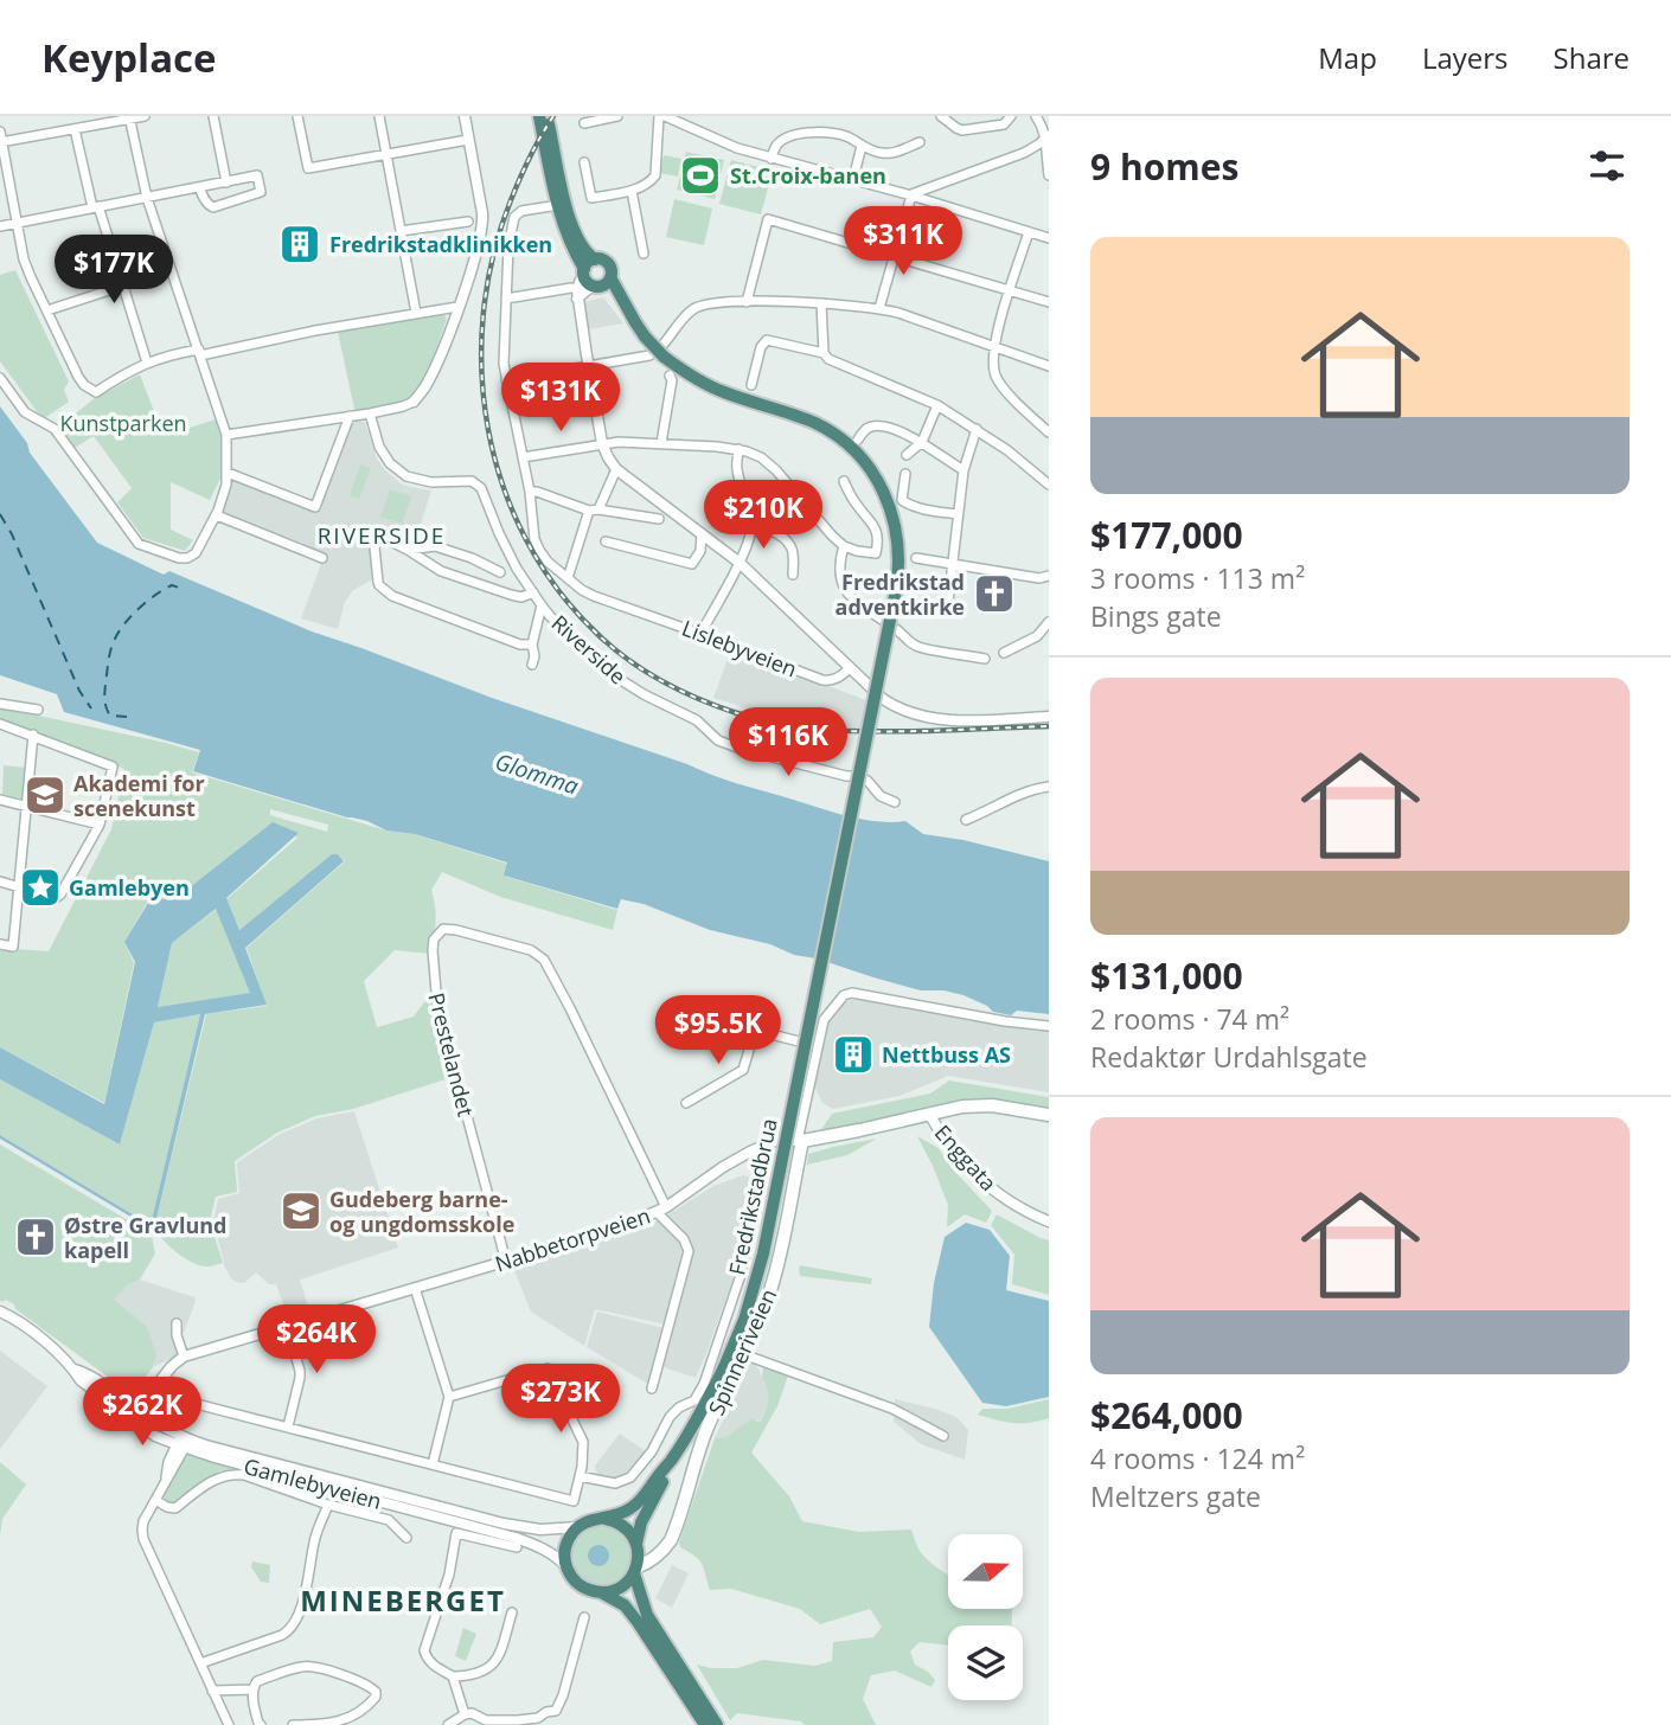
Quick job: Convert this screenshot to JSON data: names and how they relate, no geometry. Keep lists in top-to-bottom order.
{
  "streets": {
    "highway": ["Fredrikstadbrua"],
    "main road": ["Nabbetorpveien", "Spinneriveien"],
    "street": [
      "Lislebyveien",
      "Riverside",
      "Prestelandet",
      "Enggata",
      "Gamlebyveien"
    ]
  },
  "crossings": [
    ["Prestelandet", "Nabbetorpveien"],
    ["Enggata", "Nabbetorpveien"],
    ["Nabbetorpveien", "Spinneriveien"],
    ["Spinneriveien", "Gamlebyveien"]
  ],
  "districts": ["RIVERSIDE", "MINEBERGET"],
  "water": ["Glomma"],
  "parks": ["Kunstparken"],
  "places": {
    "sports": ["St.Croix-banen"],
    "building": ["Fredrikstadklinikken", "Nettbuss AS"],
    "church": ["Fredrikstad adventkirke", "Østre Gravlund kapell"],
    "school or university": ["Akademi for scenekunst", "Gudeberg barne- og ungdomsskole"],
    "place": ["Gamlebyen"]
  },
  "north": "right",
  "page": {
    "header": "Keyplace",
    "nav": ["Map", "Layers", "Share"],
    "heading": "9 homes",
    "price": [
      "$311K",
      "$177K",
      "$131K",
      "$210K",
      "$116K",
      "$95.5K",
      "$264K",
      "$273K",
      "$262K"
    ],
    "list": [
      {
        "name": "$177,000",
        "note": "3 rooms · 113 m² · Bings gate"
      },
      {
        "name": "$131,000",
        "note": "2 rooms · 74 m² · Redaktør Urdahlsgate"
      },
      {
        "name": "$264,000",
        "note": "4 rooms · 124 m² · Meltzers gate"
      }
    ]
  }
}
